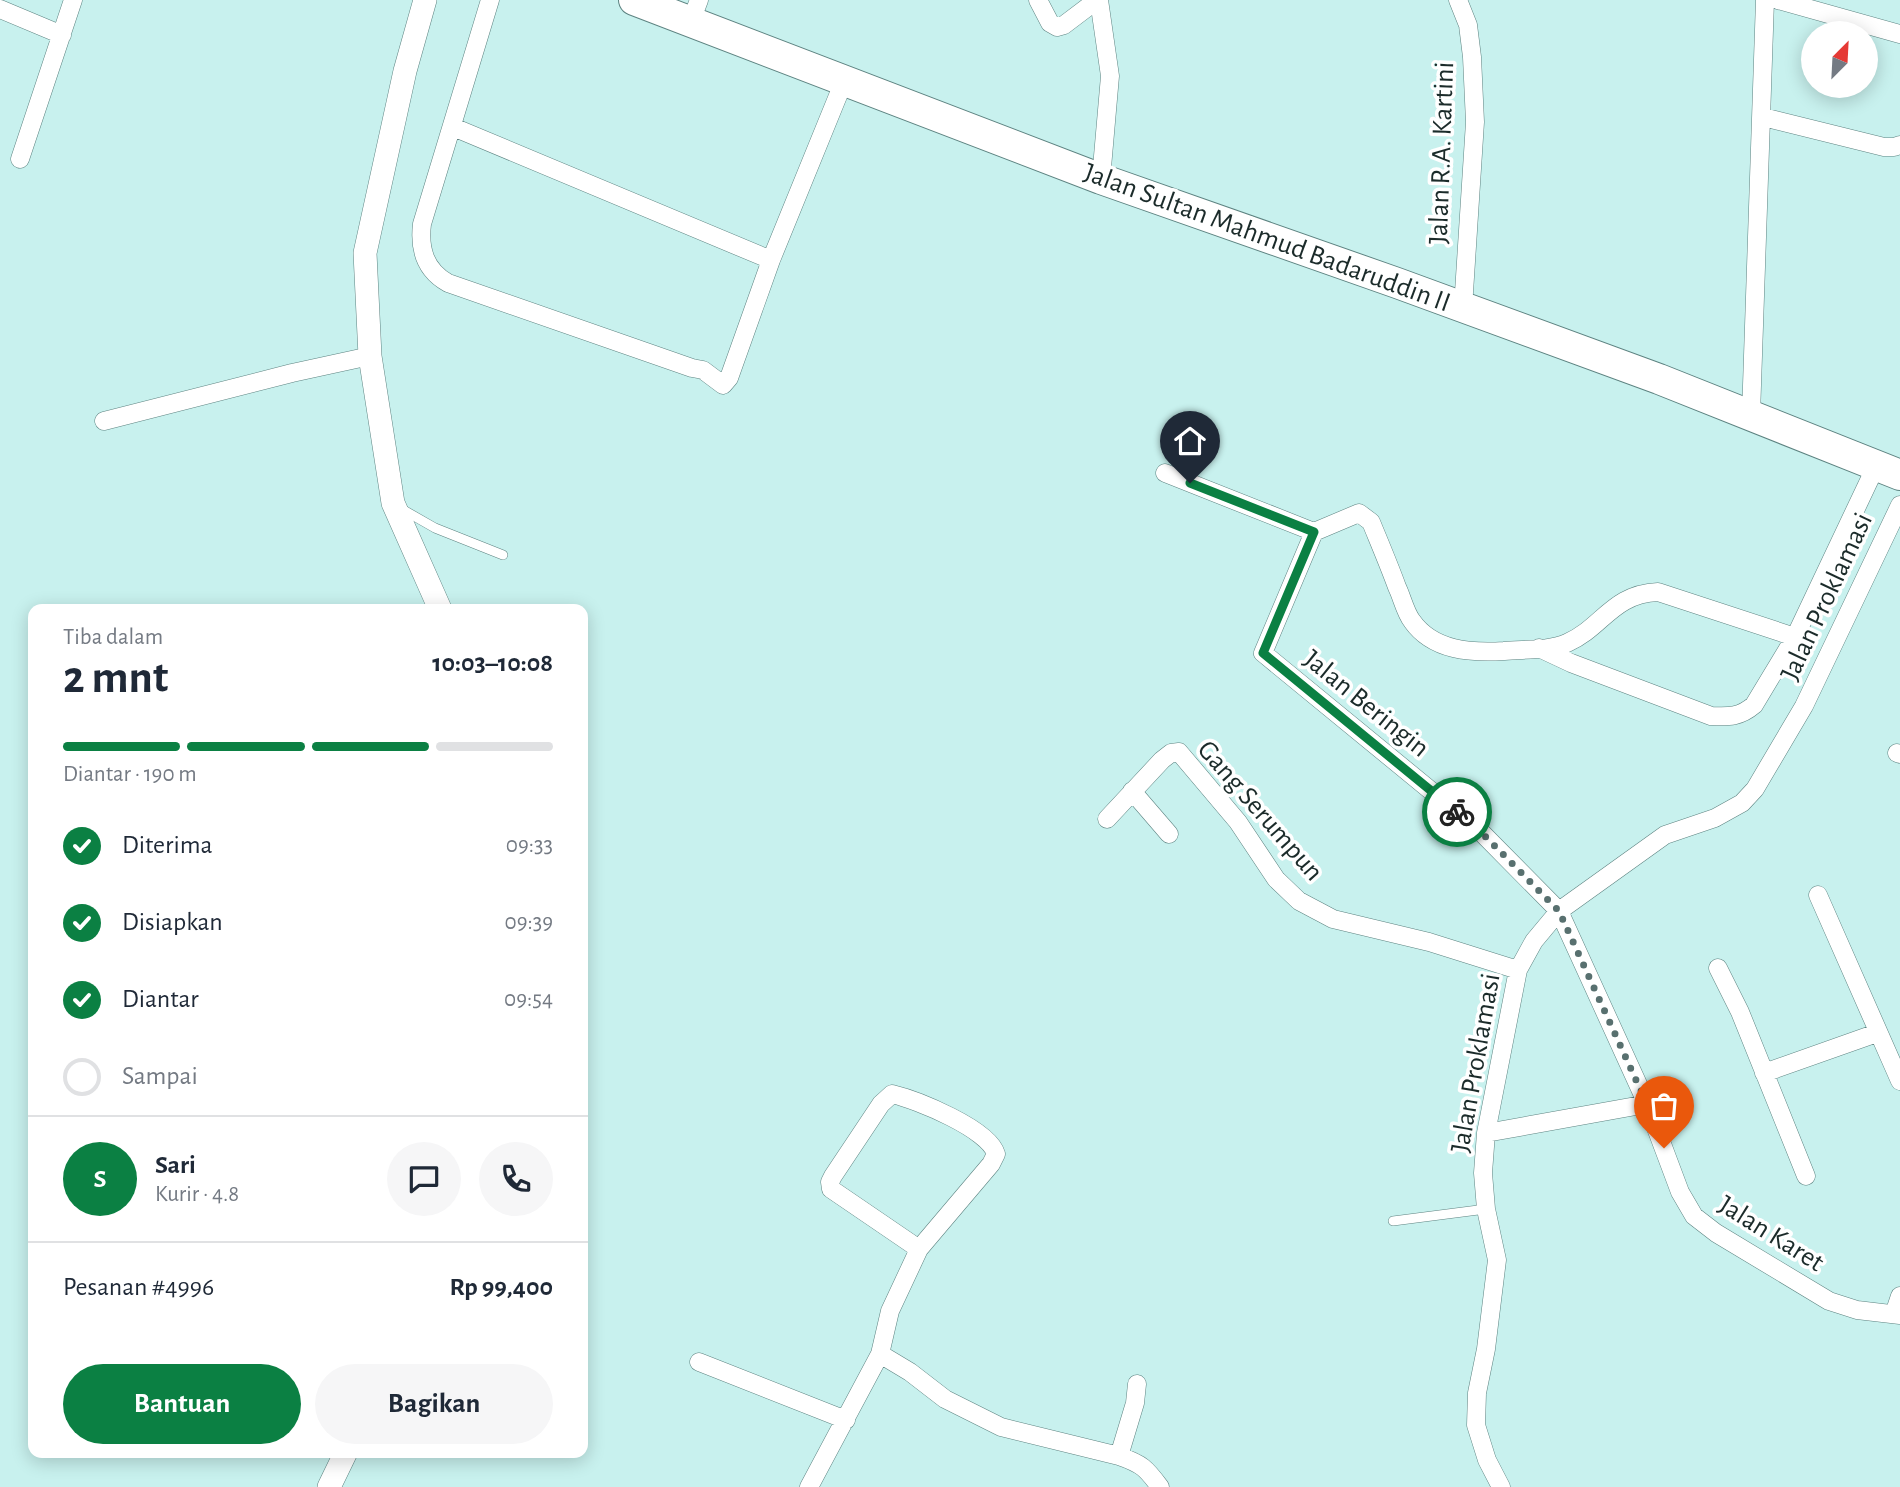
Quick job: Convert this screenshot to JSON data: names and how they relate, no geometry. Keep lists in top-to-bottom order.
{
  "streets": {
    "highway": ["Jalan Sultan Mahmud Badaruddin II"],
    "street": [
      "Jalan R.A. Kartini",
      "Jalan Proklamasi",
      "Jalan Beringin",
      "Gang Serumpun",
      "Jalan Karet"
    ]
  },
  "crossings": [
    ["Jalan R.A. Kartini", "Jalan Sultan Mahmud Badaruddin II"],
    ["Jalan Proklamasi", "Jalan Beringin"],
    ["Jalan Proklamasi", "Gang Serumpun"],
    ["Jalan Proklamasi", "Jalan Karet"],
    ["Jalan Beringin", "Jalan Karet"]
  ],
  "north": "top right",
  "page": {
    "heading": ["2 mnt", "Tiba dalam", "10:03–10:08"],
    "panel": [
      "Sari",
      "Kurir · 4.8",
      "Pesanan #4996",
      "Rp 99,400"
    ],
    "bar": "Diantar · 190 m",
    "list": [
      ["Diterima", "09:33"],
      ["Disiapkan", "09:39"],
      ["Diantar", "09:54"],
      "Sampai"
    ],
    "round": "S",
    "buttons": ["Bantuan", "Bagikan"]
  }
}
